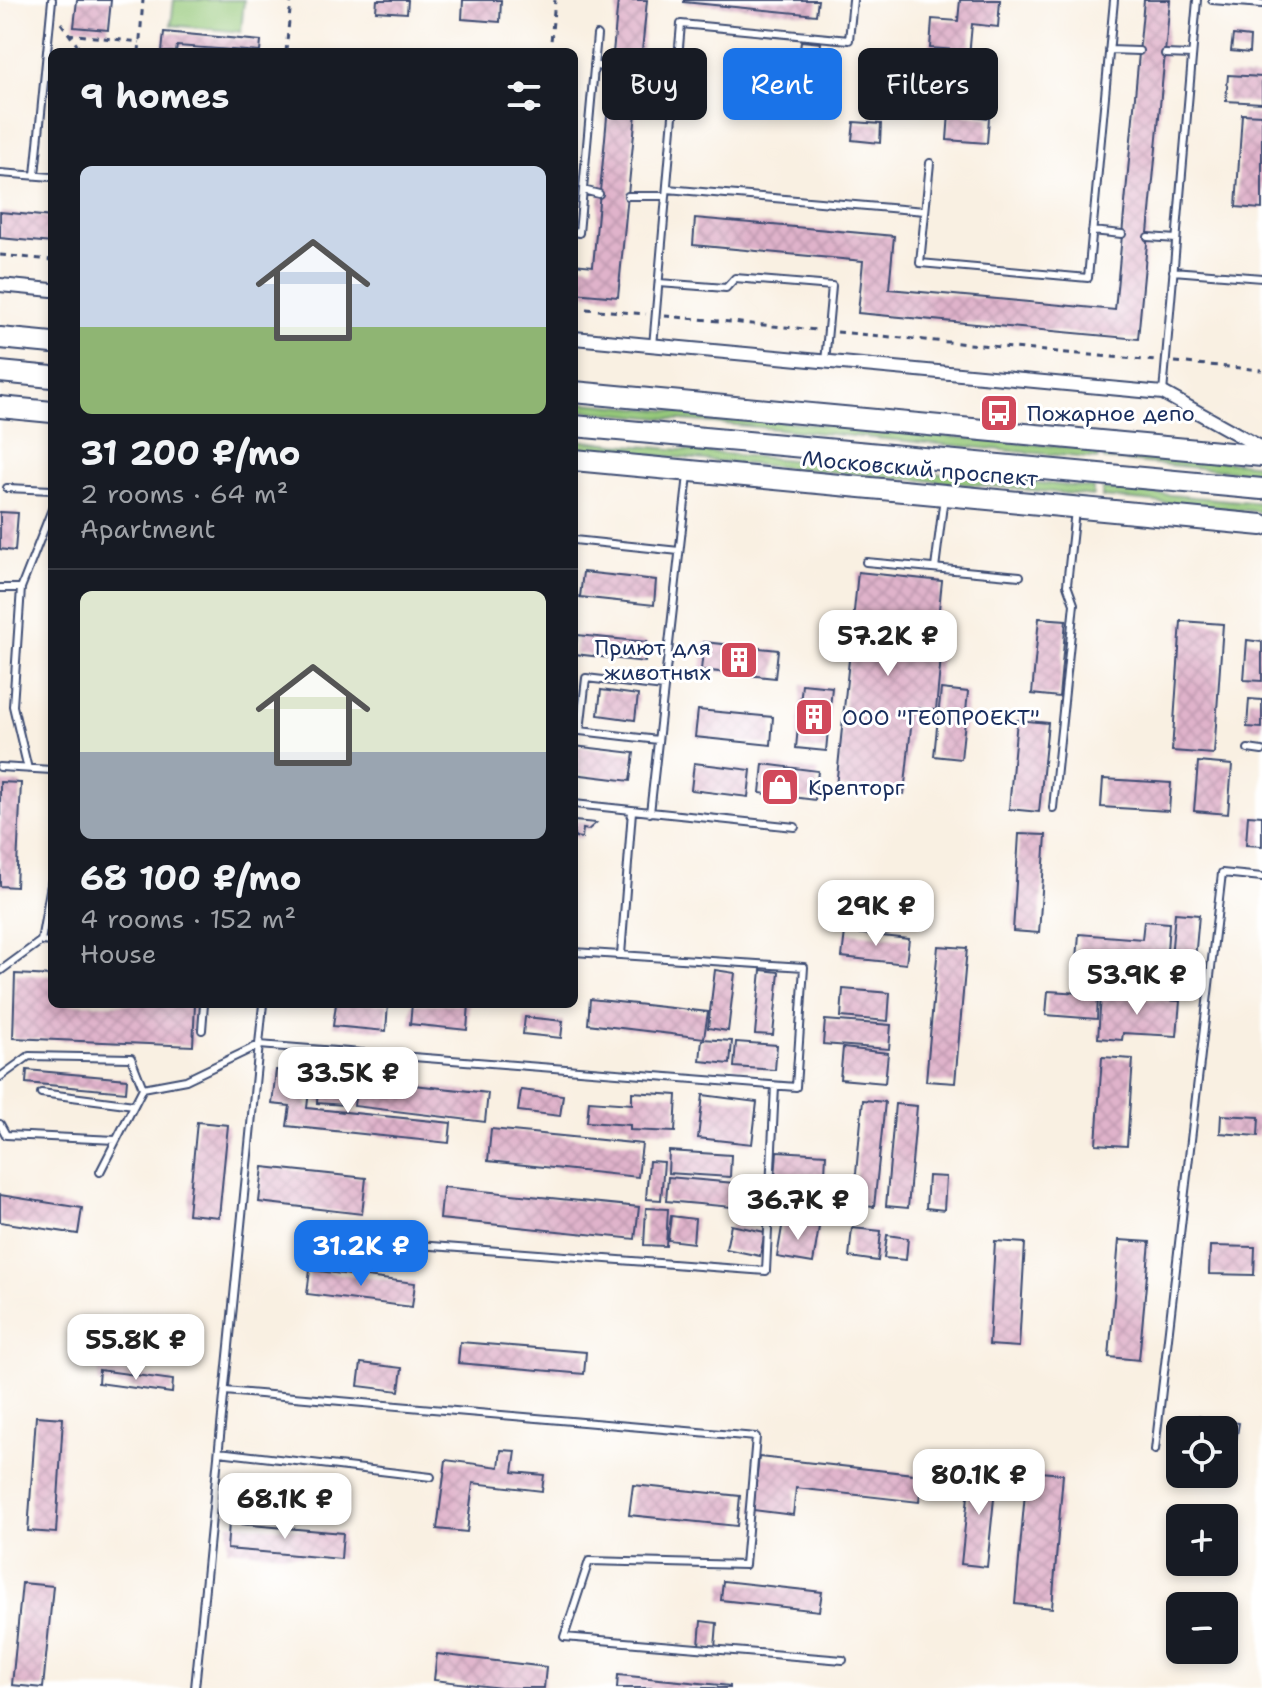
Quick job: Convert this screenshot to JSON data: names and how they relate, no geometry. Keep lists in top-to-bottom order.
{
  "streets": {
    "main road": ["Московский проспект"]
  },
  "places": {
    "bus stop": ["Пожарное депо"],
    "building": ["Приют для животных", "ООО \"ГЕОПРОЕКТ\""],
    "shop": ["Крепторг"]
  },
  "page": {
    "chip": ["Buy", "Rent", "Filters"],
    "heading": "9 homes",
    "list": [
      {
        "name": "31 200 ₽/mo",
        "note": "2 rooms · 64 m² · Apartment"
      },
      {
        "name": "68 100 ₽/mo",
        "note": "4 rooms · 152 m² · House"
      }
    ],
    "price": [
      "57.2K ₽",
      "29K ₽",
      "53.9K ₽",
      "33.5K ₽",
      "36.7K ₽",
      "31.2K ₽",
      "55.8K ₽",
      "80.1K ₽",
      "68.1K ₽"
    ],
    "map_buttons": ["+", "−"]
  }
}
